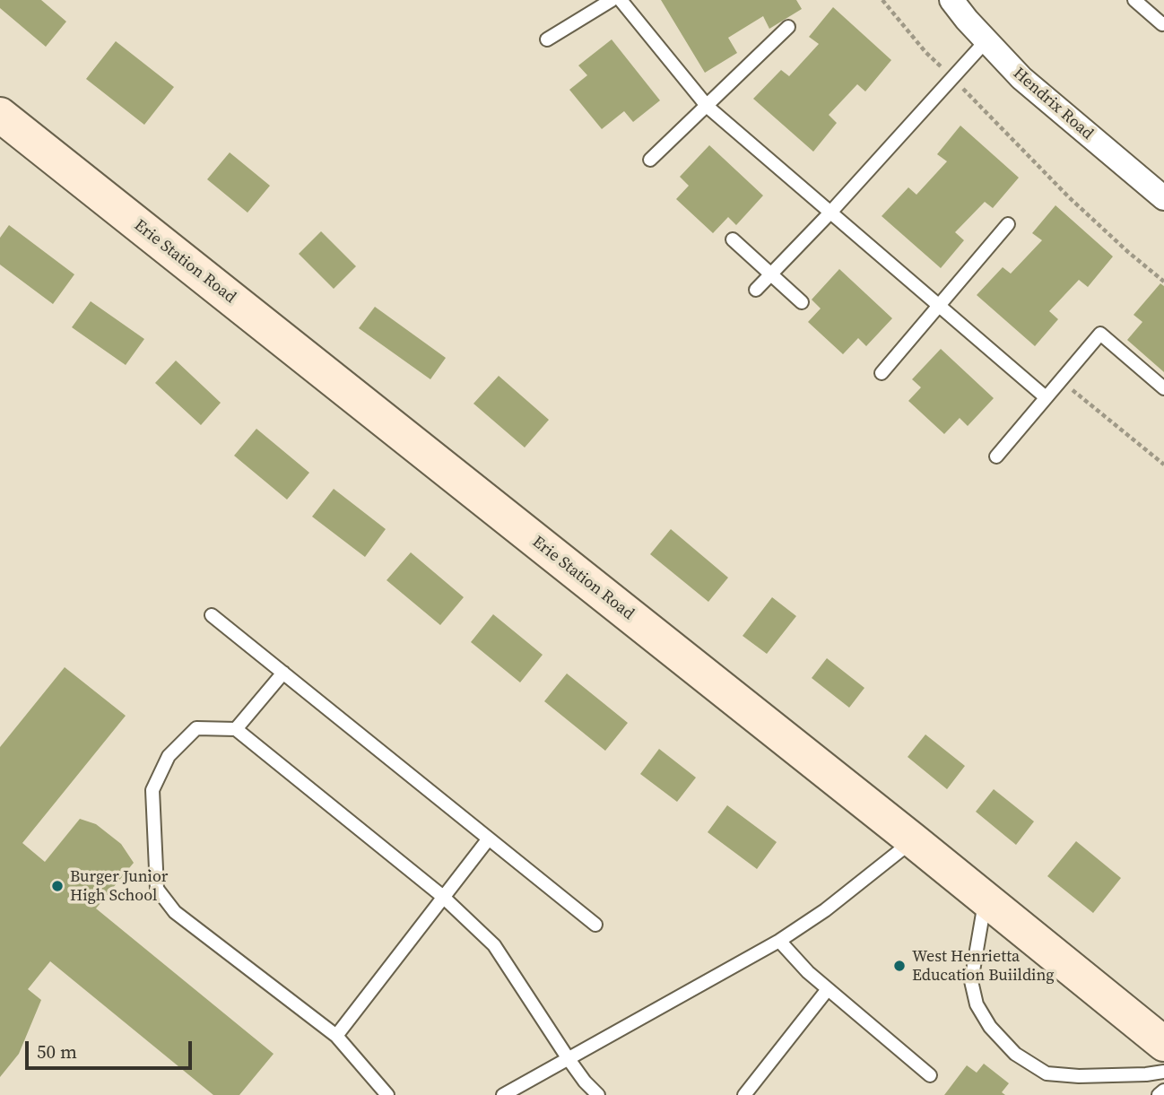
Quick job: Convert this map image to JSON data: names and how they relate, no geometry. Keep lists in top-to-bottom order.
{
  "streets": {
    "main road": ["Erie Station Road"],
    "street": ["Hendrix Road"]
  },
  "places": ["Burger Junior High School", "West Henrietta Education Buiilding"],
  "scale_bar": "50 m"
}
